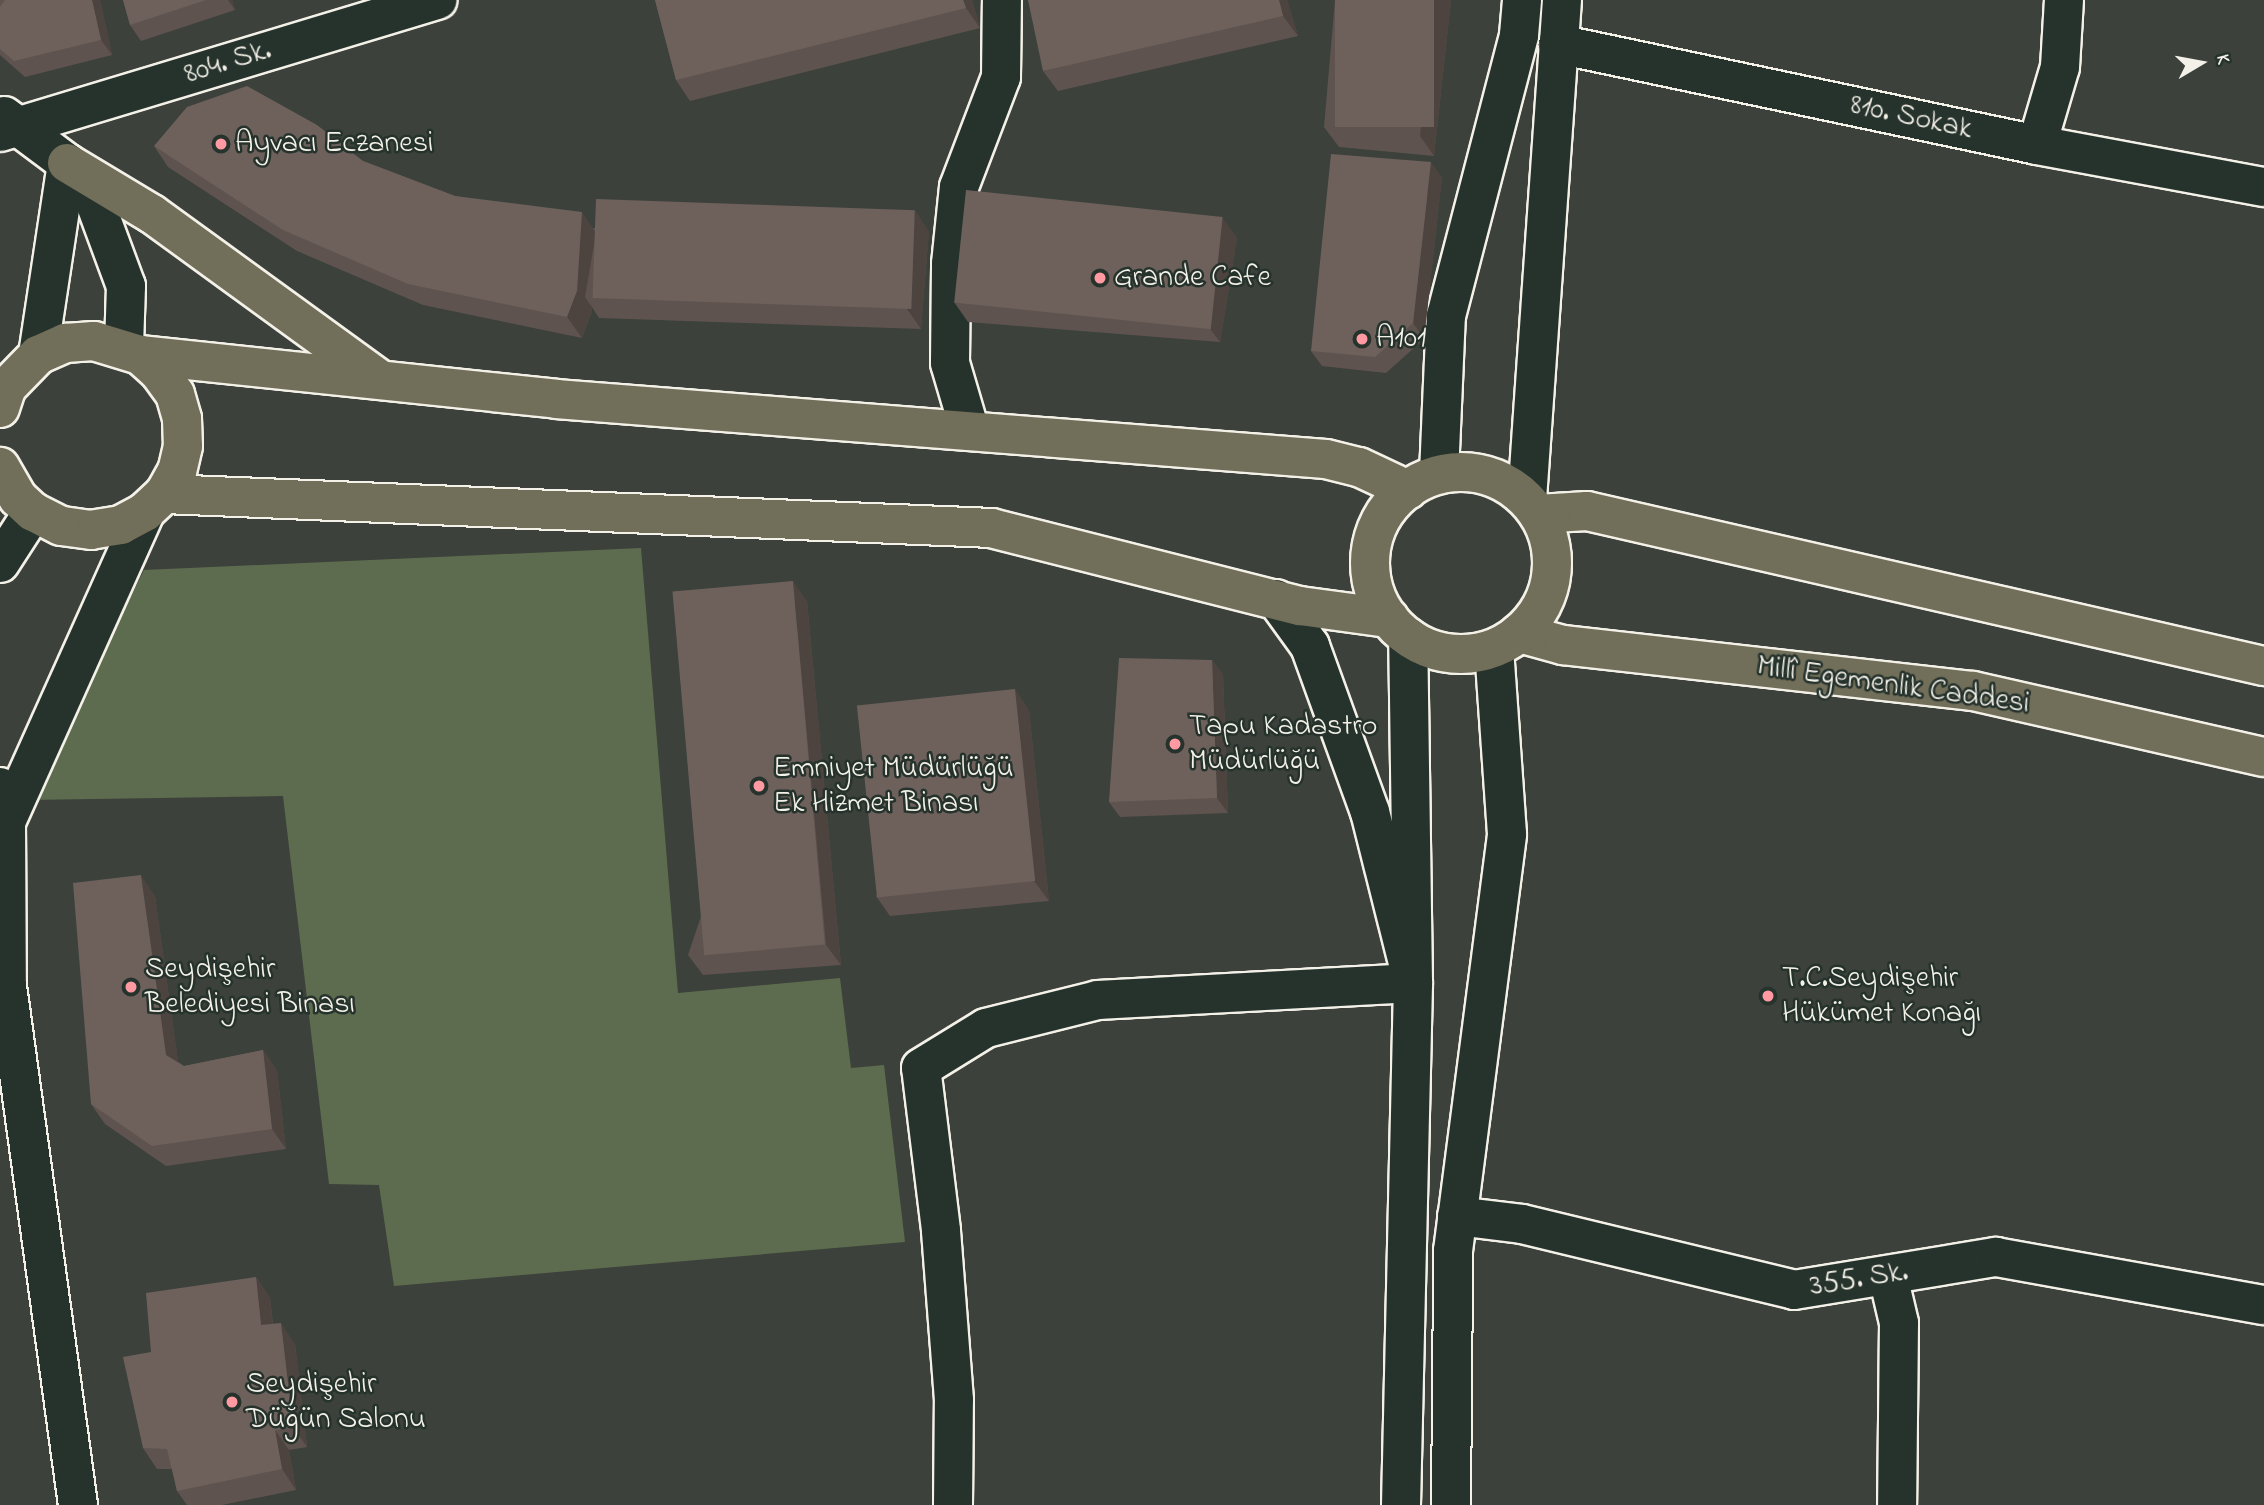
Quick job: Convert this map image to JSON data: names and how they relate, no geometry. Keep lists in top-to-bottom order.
{
  "streets": {
    "main road": ["Millî Egemenlik Caddesi"],
    "street": ["804. Sk.", "810. Sokak", "355. Sk."]
  },
  "places": [
    "Ayvacı Eczanesi",
    "Grande Cafe",
    "A101",
    "Tapu Kadastro Müdürlüğü",
    "Emniyet Müdürlüğü Ek Hizmet Binası",
    "Seydişehir Belediyesi Binası",
    "T.C.Seydişehir Hükümet Konağı",
    "Seydişehir Düğün Salonu"
  ],
  "north": "right"
}
